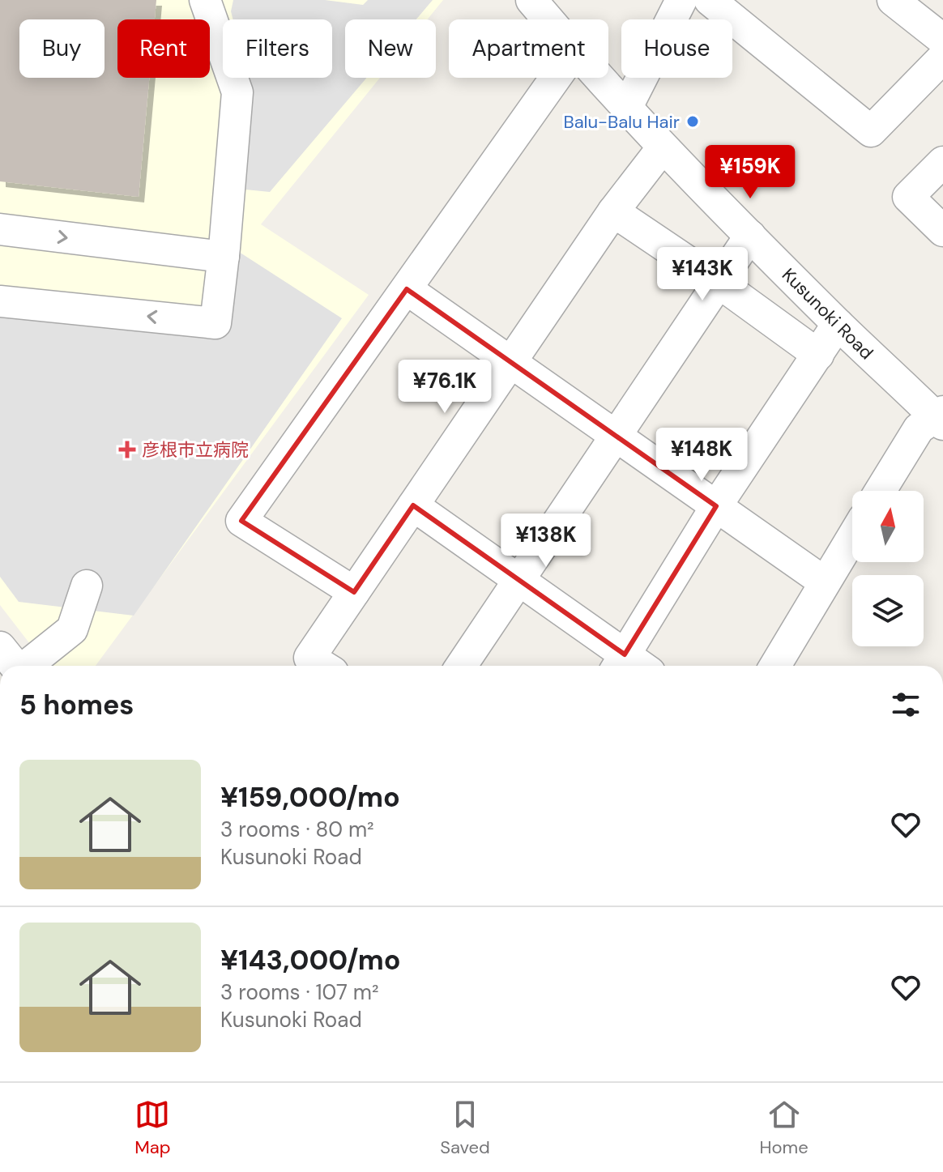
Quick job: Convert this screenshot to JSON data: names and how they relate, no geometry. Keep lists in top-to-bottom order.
{
  "streets": {
    "street": ["Kusunoki Road"]
  },
  "places": {
    "other": ["Balu-Balu Hair"],
    "health": ["彦根市立病院"]
  },
  "north": "top",
  "page": {
    "chip": [
      "Buy",
      "Rent",
      "Filters",
      "New",
      "Apartment",
      "House"
    ],
    "price": [
      "¥159K",
      "¥143K",
      "¥76.1K",
      "¥148K",
      "¥138K"
    ],
    "heading": "5 homes",
    "list": [
      {
        "name": "¥159,000/mo",
        "note": "3 rooms · 80 m² · Kusunoki Road"
      },
      {
        "name": "¥143,000/mo",
        "note": "3 rooms · 107 m² · Kusunoki Road"
      }
    ],
    "tabs": ["Map", "Saved", "Home"]
  }
}
